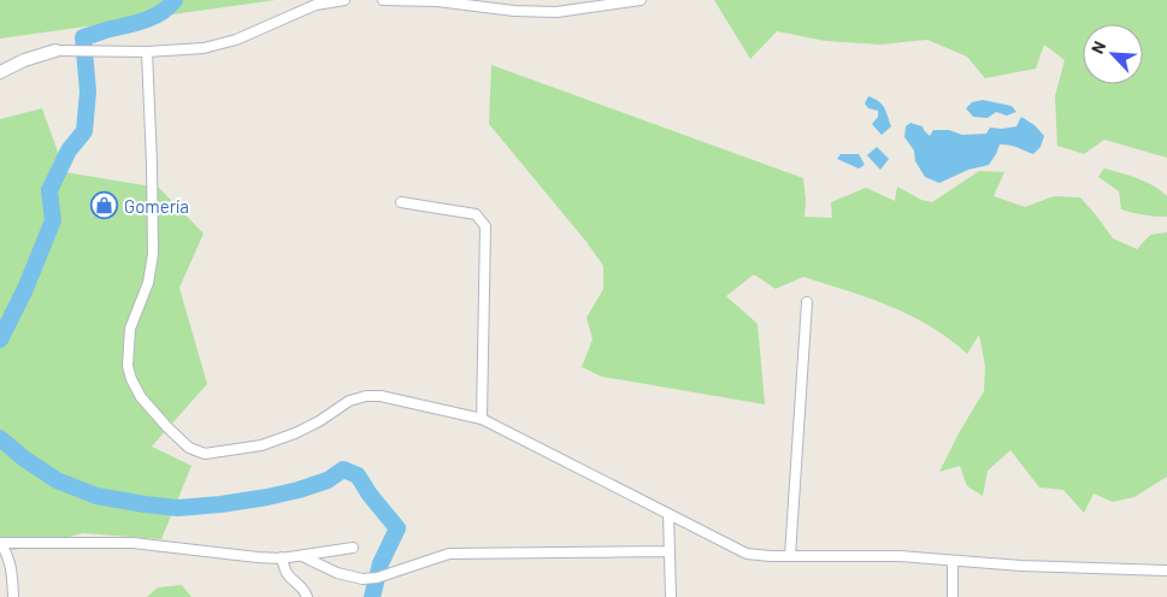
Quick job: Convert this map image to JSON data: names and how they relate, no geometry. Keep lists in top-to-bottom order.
{
  "places": {
    "shop": ["Gomería"]
  },
  "north": "top left"
}
